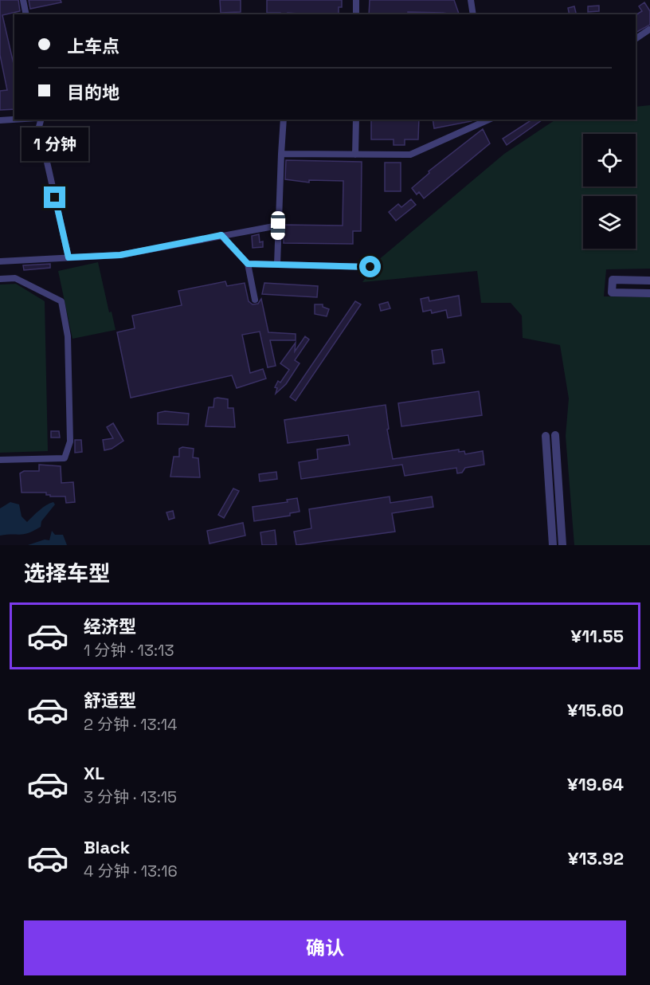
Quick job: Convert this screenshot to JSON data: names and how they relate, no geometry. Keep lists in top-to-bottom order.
{
  "page": {
    "banner": ["上车点", "目的地"],
    "bubble": "1 分钟",
    "heading": "选择车型",
    "list": [
      {
        "name": "经济型",
        "note": "1 分钟 · 13:13",
        "value": "¥11.55"
      },
      {
        "name": "舒适型",
        "note": "2 分钟 · 13:14",
        "value": "¥15.60"
      },
      {
        "name": "XL",
        "note": "3 分钟 · 13:15",
        "value": "¥19.64"
      },
      {
        "name": "Black",
        "note": "4 分钟 · 13:16",
        "value": "¥13.92"
      }
    ],
    "buttons": "确认"
  }
}
